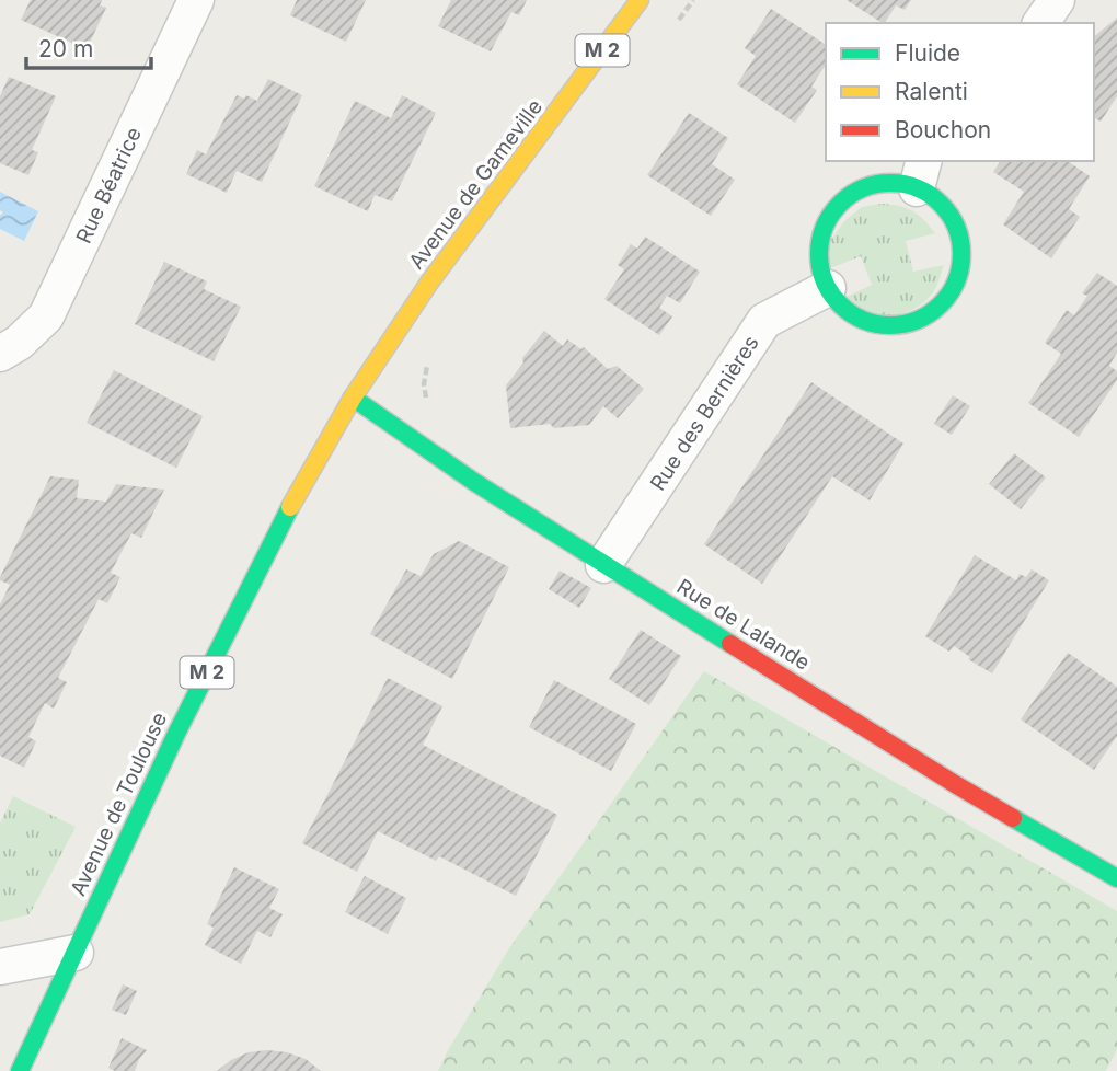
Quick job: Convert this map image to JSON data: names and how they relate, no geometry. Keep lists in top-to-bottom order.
{
  "streets": {
    "street": [
      "M 2",
      "Avenue de Gameville",
      "Rue Béatrice",
      "Rue des Bernières",
      "Rue de Lalande",
      "Avenue de Toulouse"
    ]
  },
  "crossings": [
    ["Avenue de Gameville", "Rue de Lalande"],
    ["Avenue de Gameville", "Avenue de Toulouse"],
    ["Rue des Bernières", "Rue de Lalande"],
    ["Rue de Lalande", "Avenue de Toulouse"]
  ],
  "legend": ["Fluide", "Ralenti", "Bouchon"],
  "scale_bar": "20 m"
}
